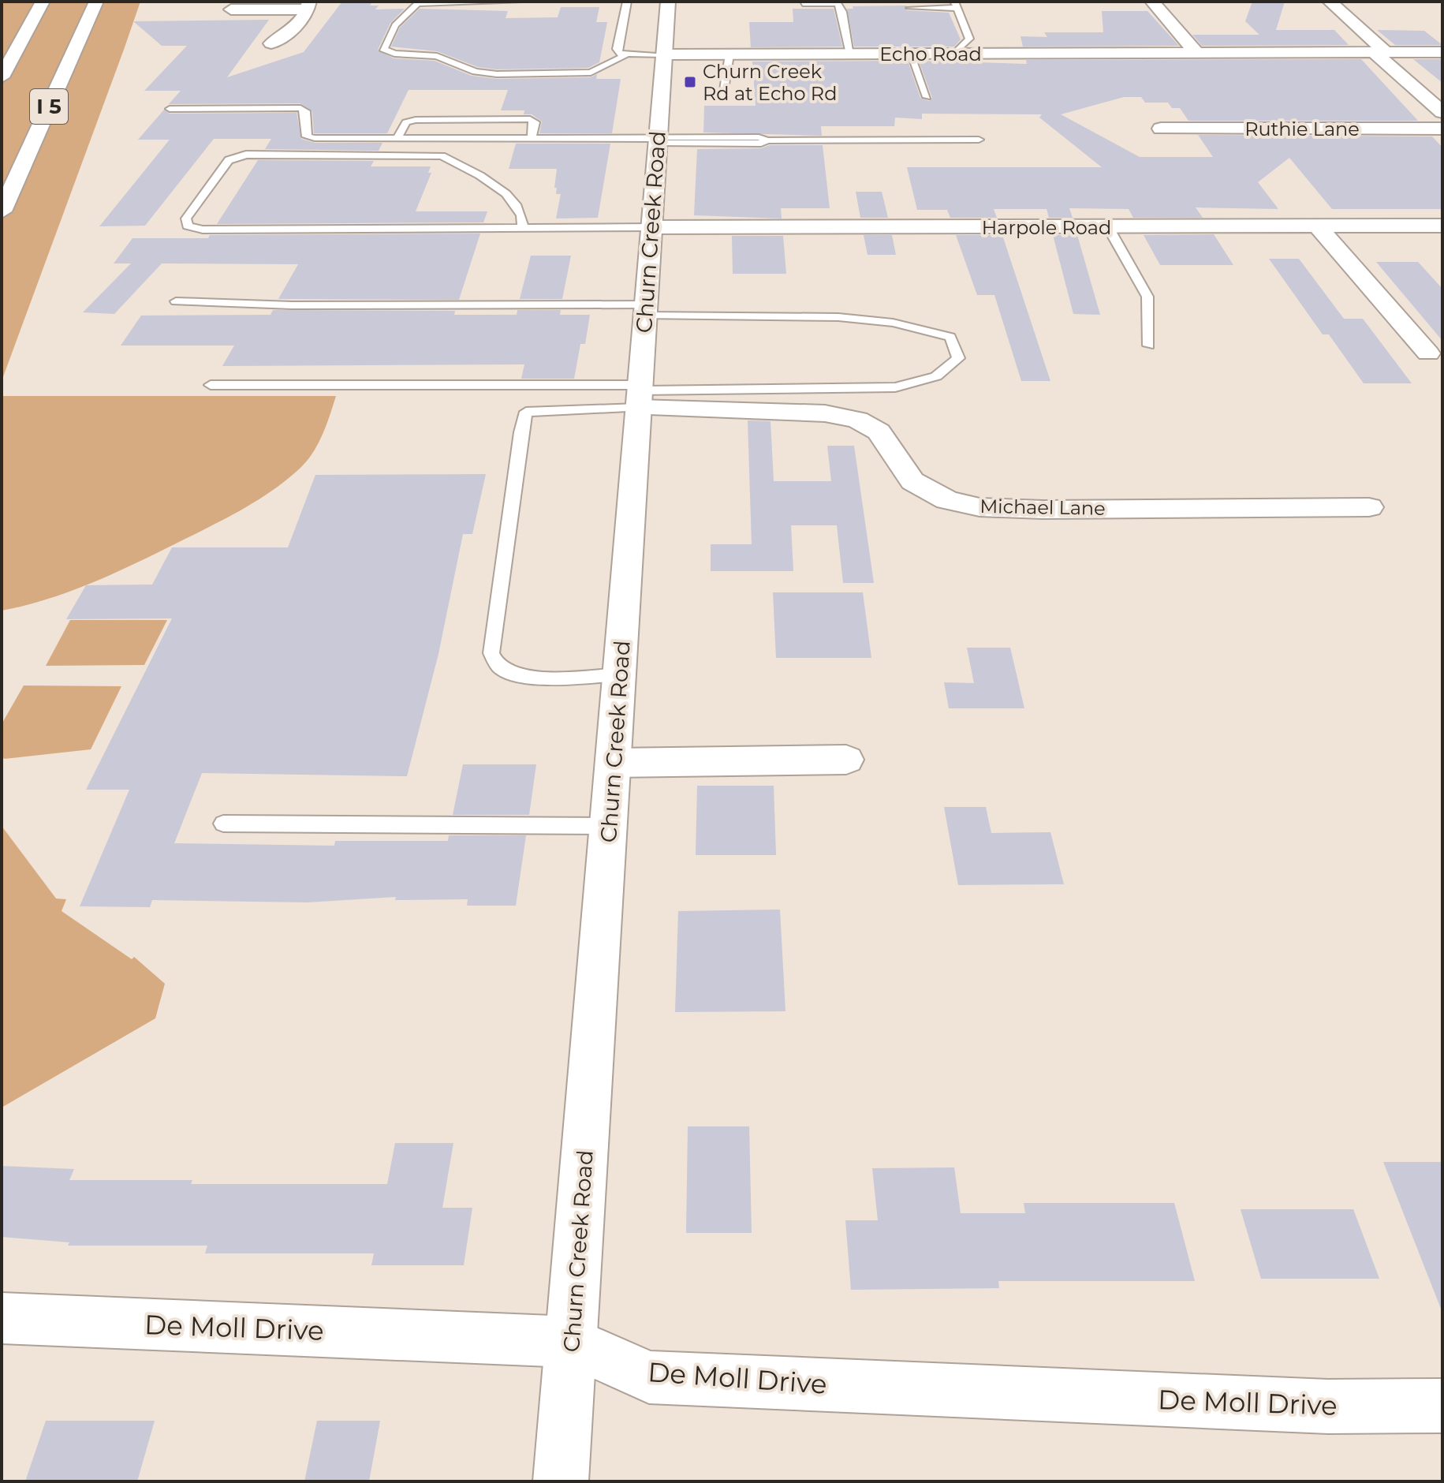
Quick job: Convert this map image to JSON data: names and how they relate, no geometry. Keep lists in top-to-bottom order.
{
  "streets": {
    "main road": [
      "Echo Road",
      "I 5",
      "Ruthie Lane",
      "Harpole Road",
      "Churn Creek Road",
      "Michael Lane",
      "De Moll Drive"
    ]
  },
  "crossings": [
    ["Echo Road", "Churn Creek Road"],
    ["Harpole Road", "Churn Creek Road"],
    ["Churn Creek Road", "Michael Lane"],
    ["Churn Creek Road", "De Moll Drive"]
  ],
  "places": {
    "transit": ["Churn Creek Rd at Echo Rd"]
  }
}
